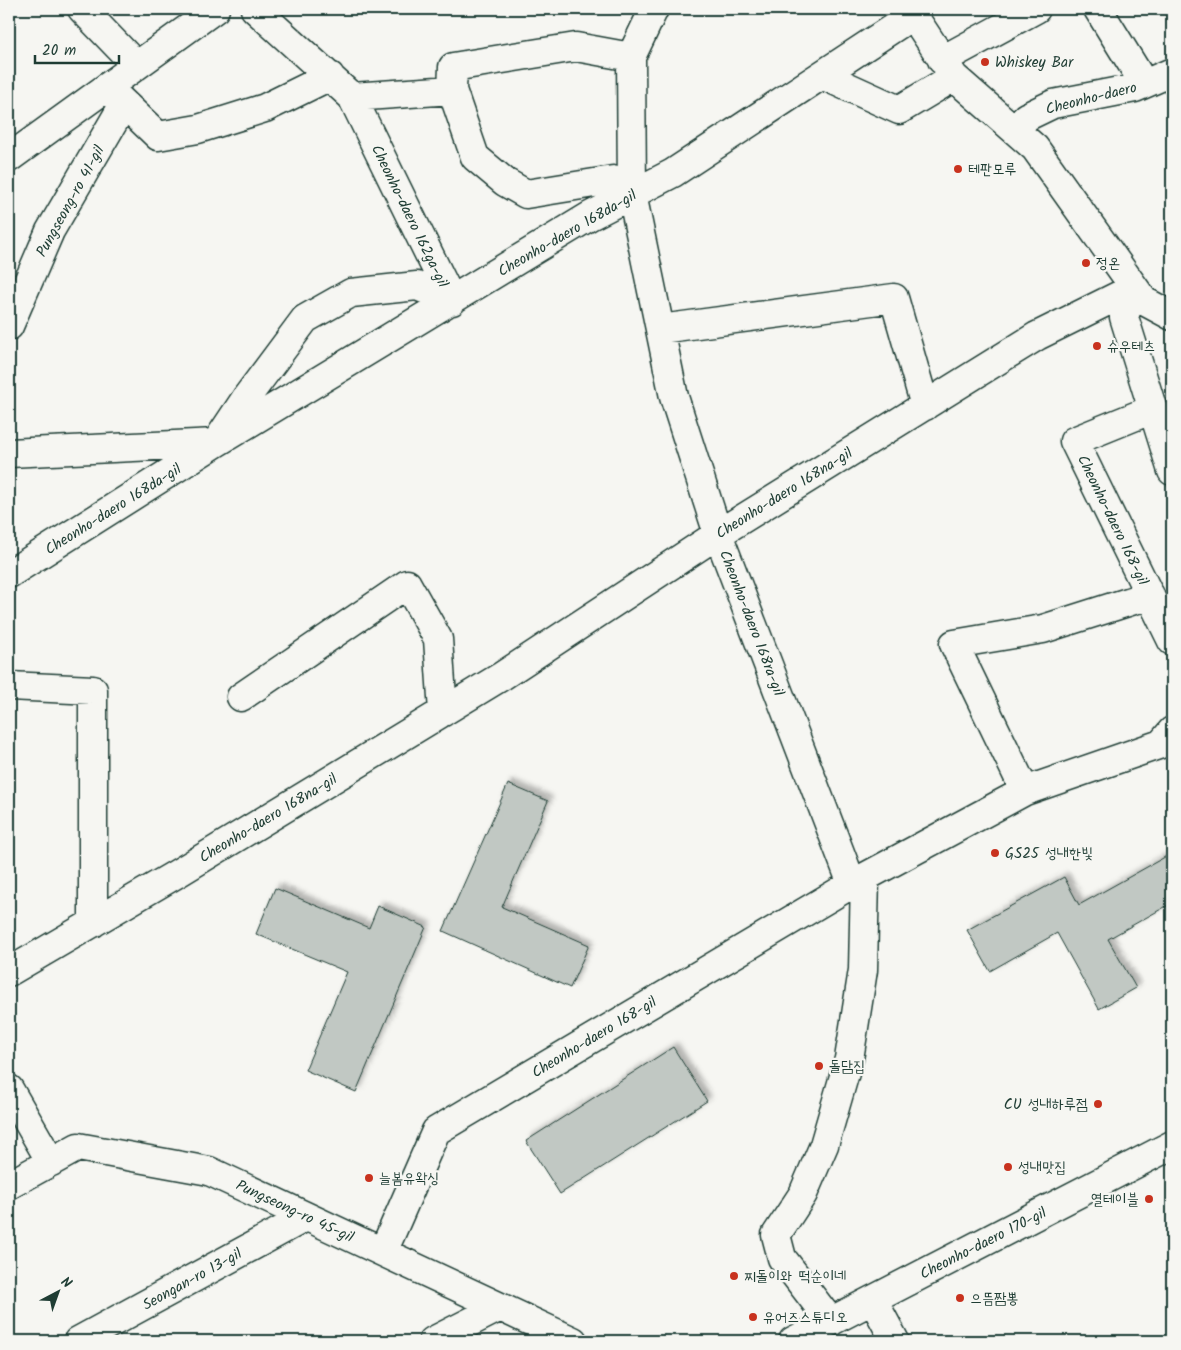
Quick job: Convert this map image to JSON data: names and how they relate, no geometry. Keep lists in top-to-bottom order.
{
  "streets": {
    "street": [
      "Cheonho-daero",
      "Pungseong-ro 41-gil",
      "Cheonho-daero 162ga-gil",
      "Cheonho-daero 168da-gil",
      "Cheonho-daero 168na-gil",
      "Cheonho-daero 168-gil",
      "Cheonho-daero 168ra-gil",
      "Pungseong-ro 45-gil",
      "Cheonho-daero 170-gil",
      "Seongan-ro 13-gil"
    ]
  },
  "crossings": [
    ["Cheonho-daero 162ga-gil", "Cheonho-daero 168da-gil"],
    ["Cheonho-daero 168da-gil", "Cheonho-daero 168ra-gil"],
    ["Cheonho-daero 168na-gil", "Cheonho-daero 168ra-gil"],
    ["Cheonho-daero 168-gil", "Cheonho-daero 168ra-gil"],
    ["Cheonho-daero 168-gil", "Pungseong-ro 45-gil"],
    ["Pungseong-ro 45-gil", "Seongan-ro 13-gil"]
  ],
  "places": [
    "Whiskey Bar",
    "테판모루",
    "정온",
    "슈우테츠",
    "GS25 성내한빛",
    "돌담집",
    "CU 성내하루점",
    "성내맛집",
    "늘봄유왁싱",
    "열테이블",
    "찌돌이와 떡순이네",
    "으뜸짬뽕",
    "유어즈스튜디오"
  ],
  "scale_bar": "20 m",
  "north": "top right"
}
